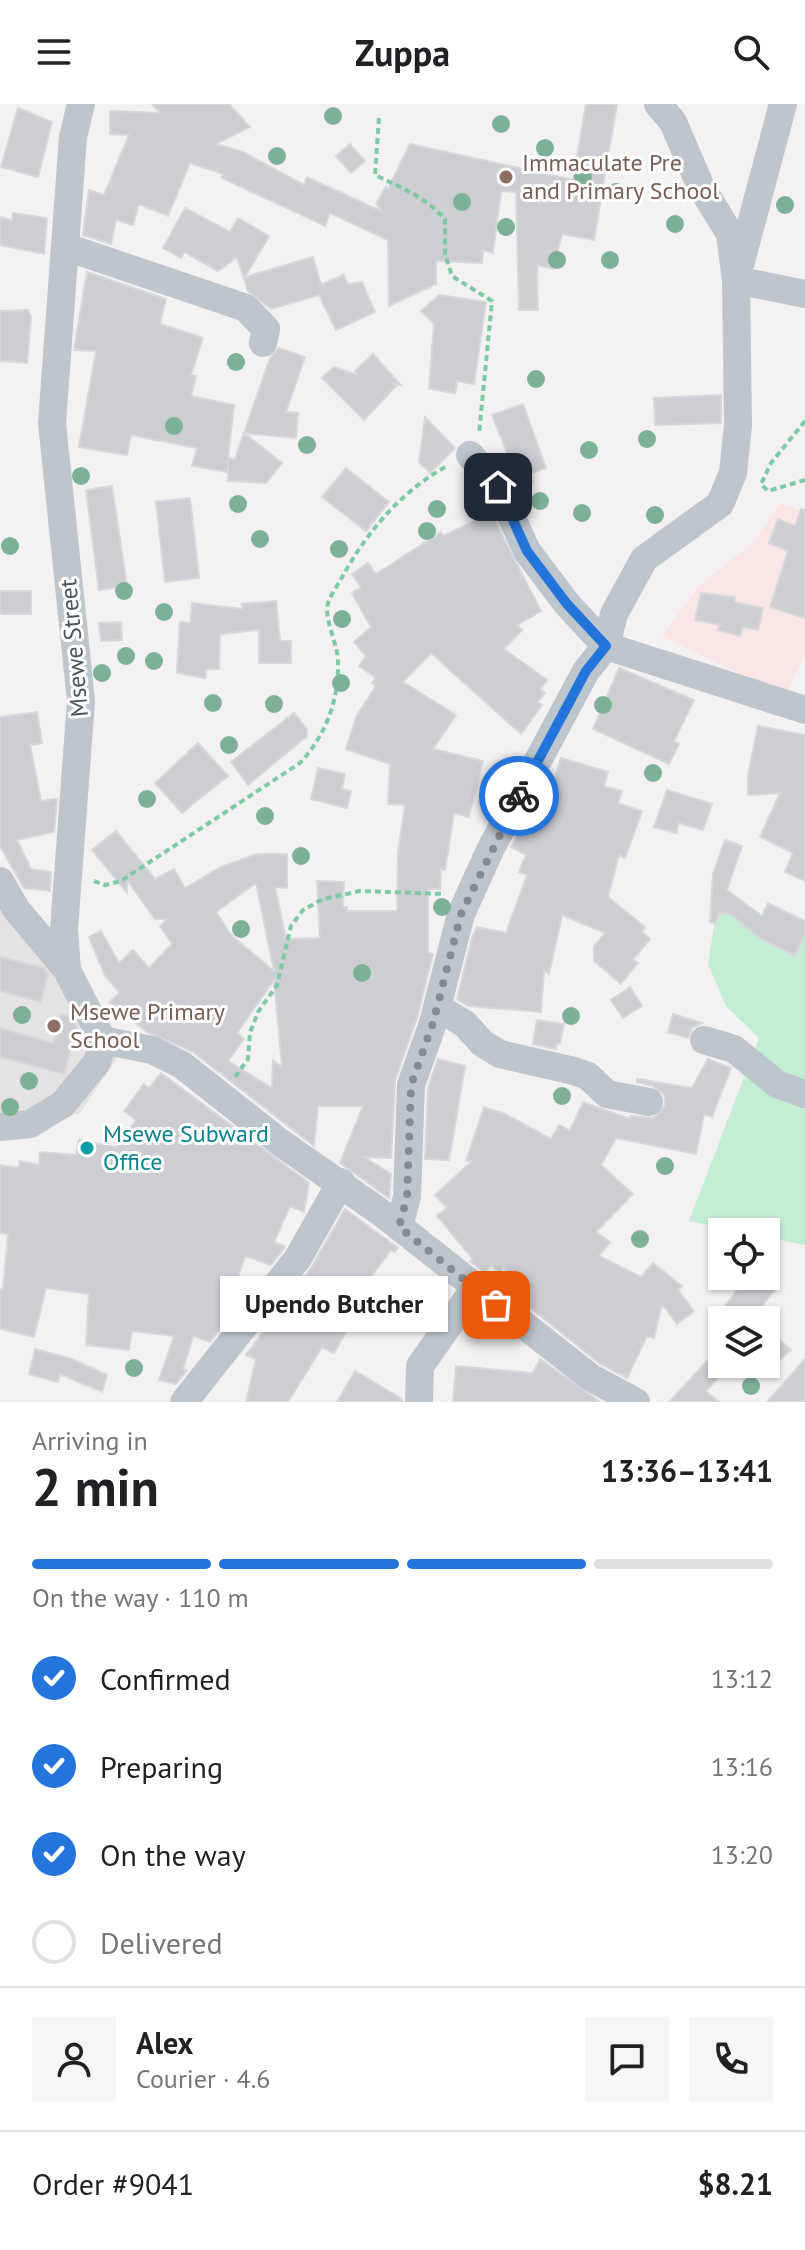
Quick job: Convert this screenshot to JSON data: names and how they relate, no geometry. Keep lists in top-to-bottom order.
{
  "streets": {
    "street": ["Msewe Street"]
  },
  "places": [
    "Immaculate Pre and Primary School",
    "Msewe Primary School",
    "Msewe Subward Office",
    "Upendo Butcher"
  ],
  "page": {
    "header": "Zuppa",
    "bubble": "Upendo Butcher",
    "heading": ["2 min", "Arriving in", "13:36–13:41"],
    "panel": [
      "Alex",
      "Courier · 4.6",
      "Order #9041",
      "$8.21"
    ],
    "bar": "On the way · 110 m",
    "list": [
      ["Confirmed", "13:12"],
      ["Preparing", "13:16"],
      ["On the way", "13:20"],
      "Delivered"
    ]
  }
}
